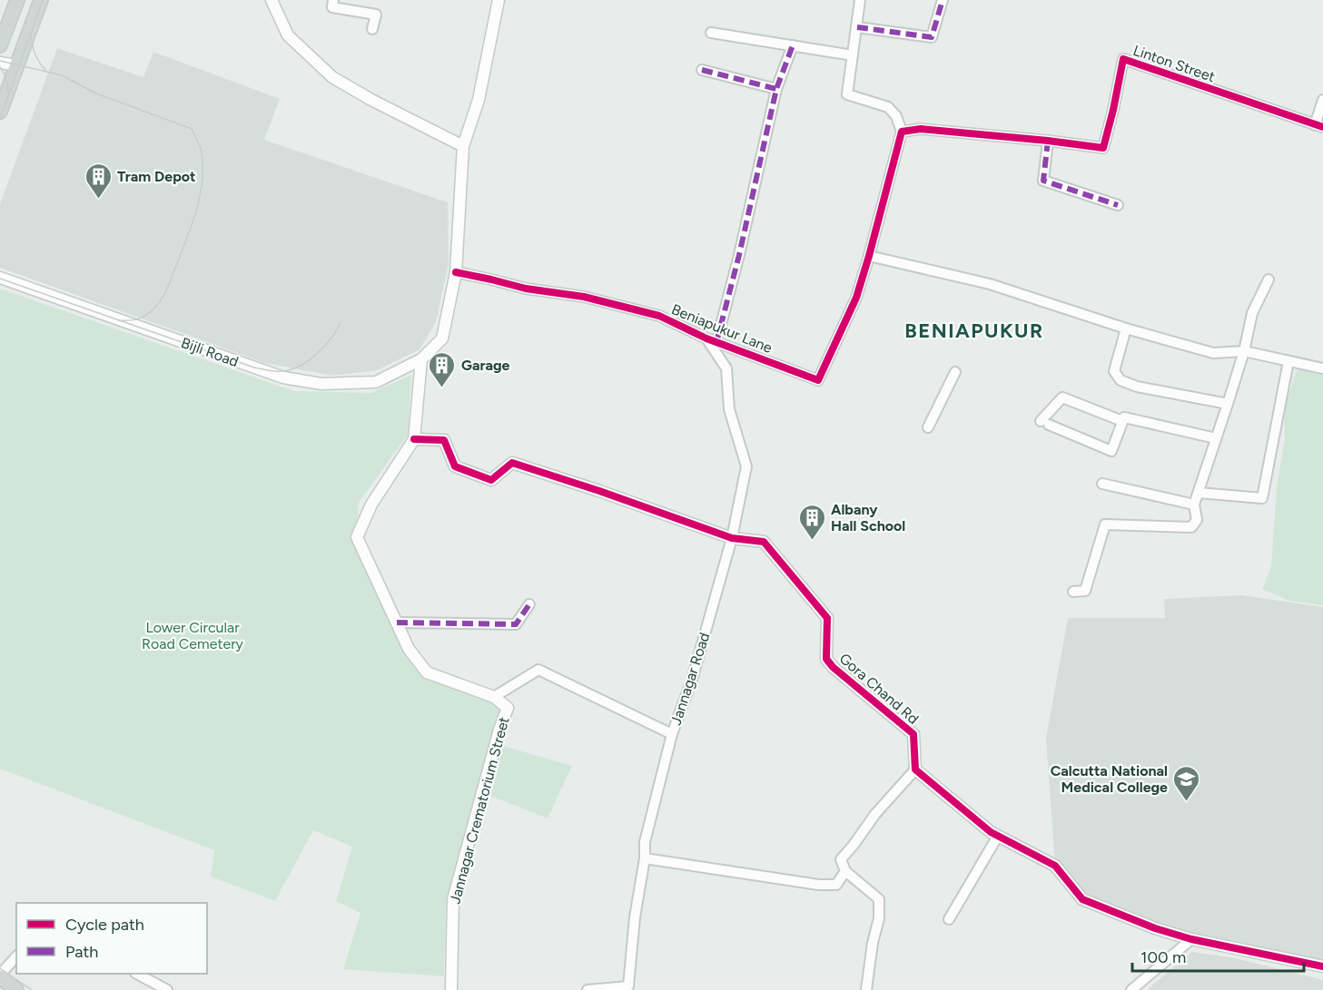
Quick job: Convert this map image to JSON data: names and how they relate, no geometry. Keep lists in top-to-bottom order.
{
  "streets": {
    "street": [
      "Linton Street",
      "Beniapukur Lane",
      "Bijli Road",
      "Jannagar Road",
      "Gora Chand Rd",
      "Jannagar Crematorium Street"
    ]
  },
  "crossings": [
    ["Beniapukur Lane", "Bijli Road"],
    ["Beniapukur Lane", "Jannagar Road"],
    ["Bijli Road", "Jannagar Crematorium Street"],
    ["Jannagar Road", "Gora Chand Rd"],
    ["Gora Chand Rd", "Jannagar Crematorium Street"]
  ],
  "districts": ["BENIAPUKUR"],
  "parks": ["Lower Circular Road Cemetery"],
  "places": {
    "building": ["Tram Depot", "Garage", "Albany Hall School"],
    "school or university": ["Calcutta National Medical College"]
  },
  "legend": ["Cycle path", "Path"],
  "scale_bar": "100 m"
}
